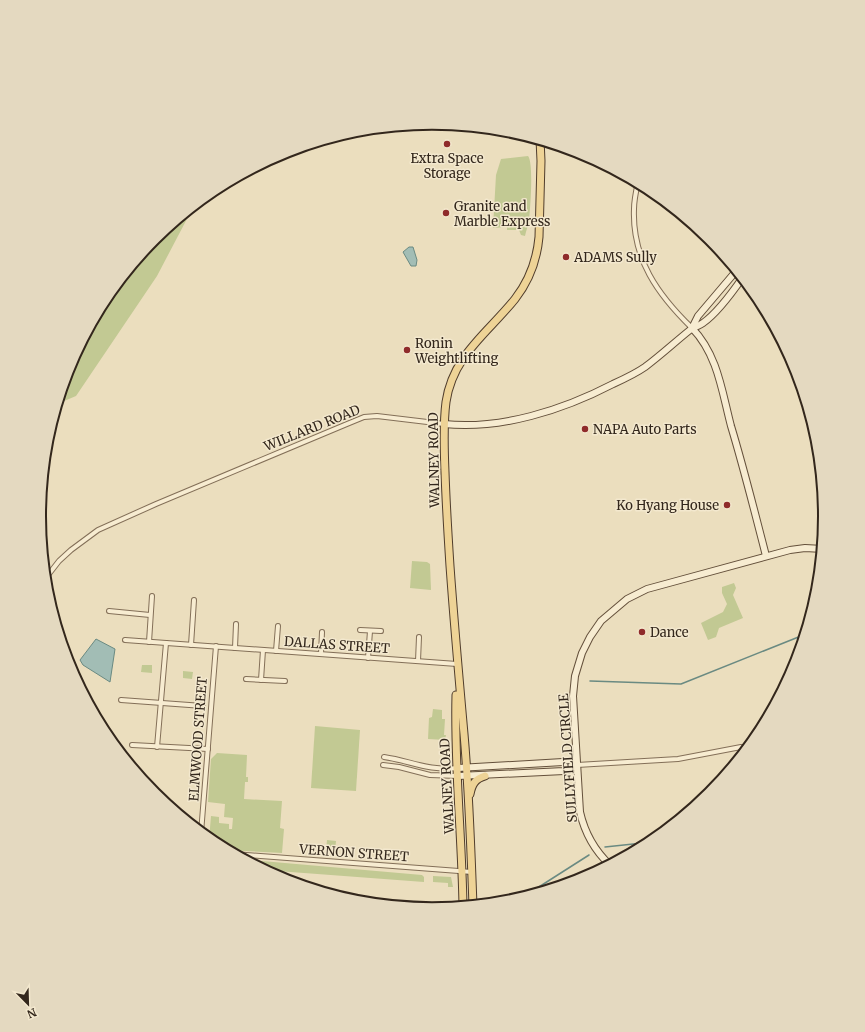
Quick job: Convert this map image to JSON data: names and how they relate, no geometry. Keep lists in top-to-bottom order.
{
  "streets": {
    "main road": ["WALNEY ROAD"],
    "street": [
      "WILLARD ROAD",
      "DALLAS STREET",
      "ELMWOOD STREET",
      "SULLYFIELD CIRCLE",
      "VERNON STREET"
    ]
  },
  "crossings": [
    ["WILLARD ROAD", "WALNEY ROAD"],
    ["WALNEY ROAD", "DALLAS STREET"],
    ["WALNEY ROAD", "VERNON STREET"],
    ["DALLAS STREET", "ELMWOOD STREET"]
  ],
  "places": [
    "Extra Space Storage",
    "Granite and Marble Express",
    "ADAMS Sully",
    "Ronin Weightlifting",
    "NAPA Auto Parts",
    "Ko Hyang House",
    "Dance"
  ],
  "north": "bottom right"
}
